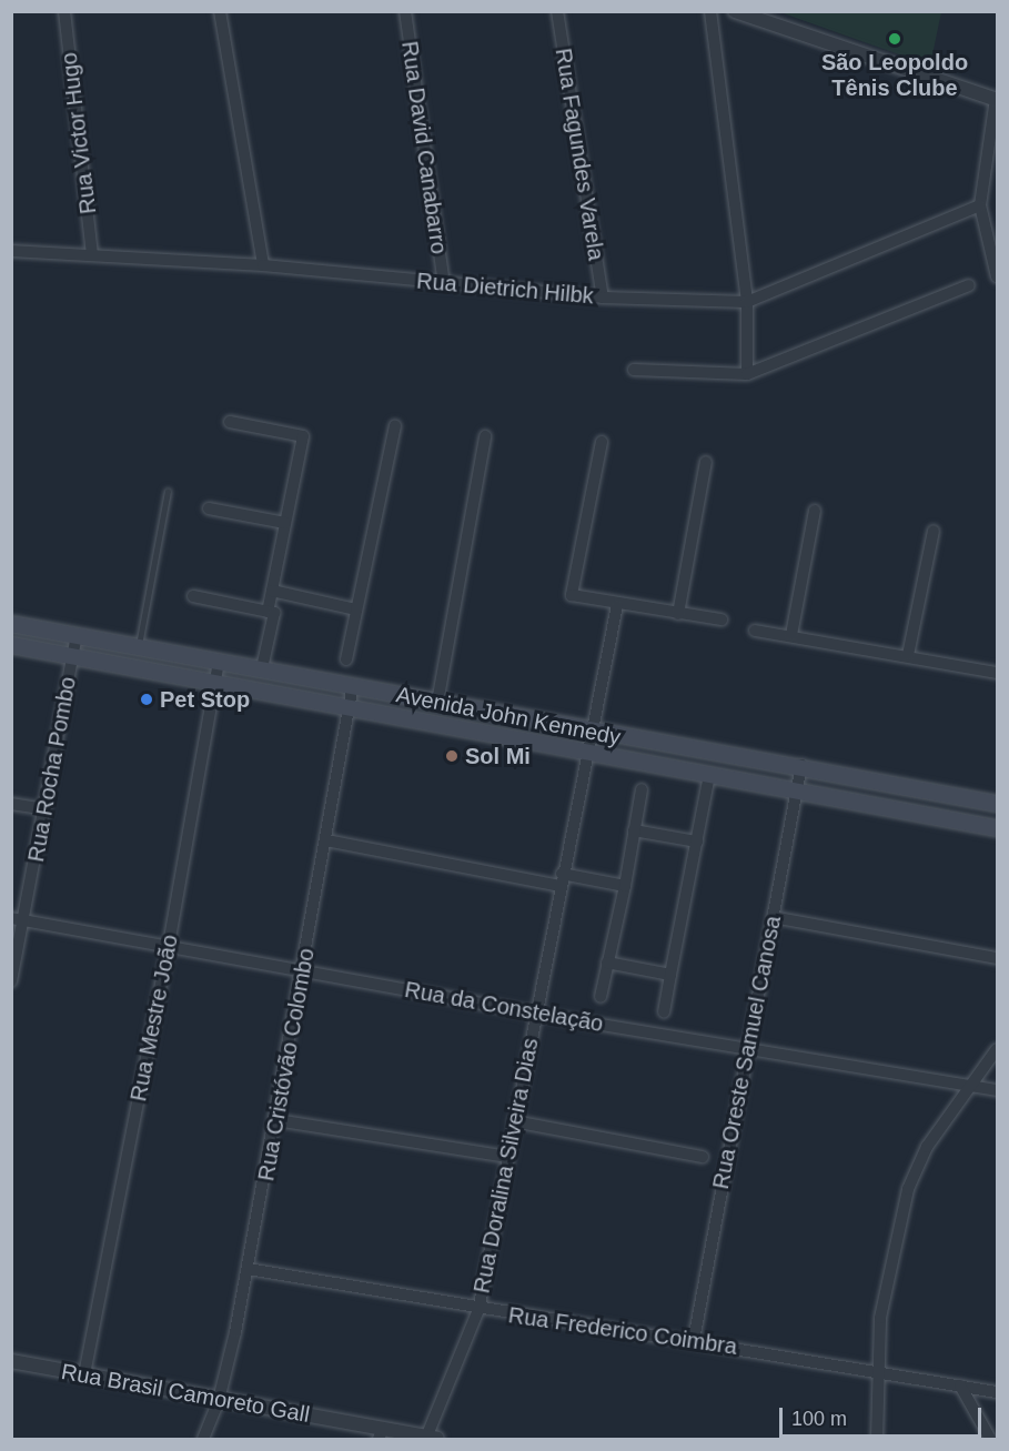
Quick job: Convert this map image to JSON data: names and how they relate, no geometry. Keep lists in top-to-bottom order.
{
  "streets": {
    "main road": ["Avenida John Kennedy"],
    "street": [
      "Rua Victor Hugo",
      "Rua David Canabarro",
      "Rua Fagundes Varela",
      "Rua Dietrich Hilbk",
      "Rua Rocha Pombo",
      "Rua da Constelação",
      "Rua Mestre João",
      "Rua Oreste Samuel Canosa",
      "Rua Cristóvão Colombo",
      "Rua Doralina Silveira Dias",
      "Rua Frederico Coimbra",
      "Rua Brasil Camoreto Gall"
    ]
  },
  "crossings": [
    ["Rua Victor Hugo", "Rua Dietrich Hilbk"],
    ["Rua David Canabarro", "Rua Dietrich Hilbk"],
    ["Rua Fagundes Varela", "Rua Dietrich Hilbk"],
    ["Avenida John Kennedy", "Rua Rocha Pombo"],
    ["Avenida John Kennedy", "Rua Mestre João"],
    ["Avenida John Kennedy", "Rua Oreste Samuel Canosa"],
    ["Avenida John Kennedy", "Rua Cristóvão Colombo"],
    ["Avenida John Kennedy", "Rua Doralina Silveira Dias"],
    ["Rua Rocha Pombo", "Rua da Constelação"],
    ["Rua da Constelação", "Rua Mestre João"],
    ["Rua da Constelação", "Rua Oreste Samuel Canosa"],
    ["Rua da Constelação", "Rua Cristóvão Colombo"],
    ["Rua da Constelação", "Rua Doralina Silveira Dias"],
    ["Rua Mestre João", "Rua Brasil Camoreto Gall"],
    ["Rua Oreste Samuel Canosa", "Rua Frederico Coimbra"],
    ["Rua Cristóvão Colombo", "Rua Frederico Coimbra"],
    ["Rua Cristóvão Colombo", "Rua Brasil Camoreto Gall"],
    ["Rua Doralina Silveira Dias", "Rua Frederico Coimbra"],
    ["Rua Doralina Silveira Dias", "Rua Brasil Camoreto Gall"]
  ],
  "places": ["São Leopoldo Tênis Clube", "Pet Stop", "Sol Mi"],
  "scale_bar": "100 m"
}
